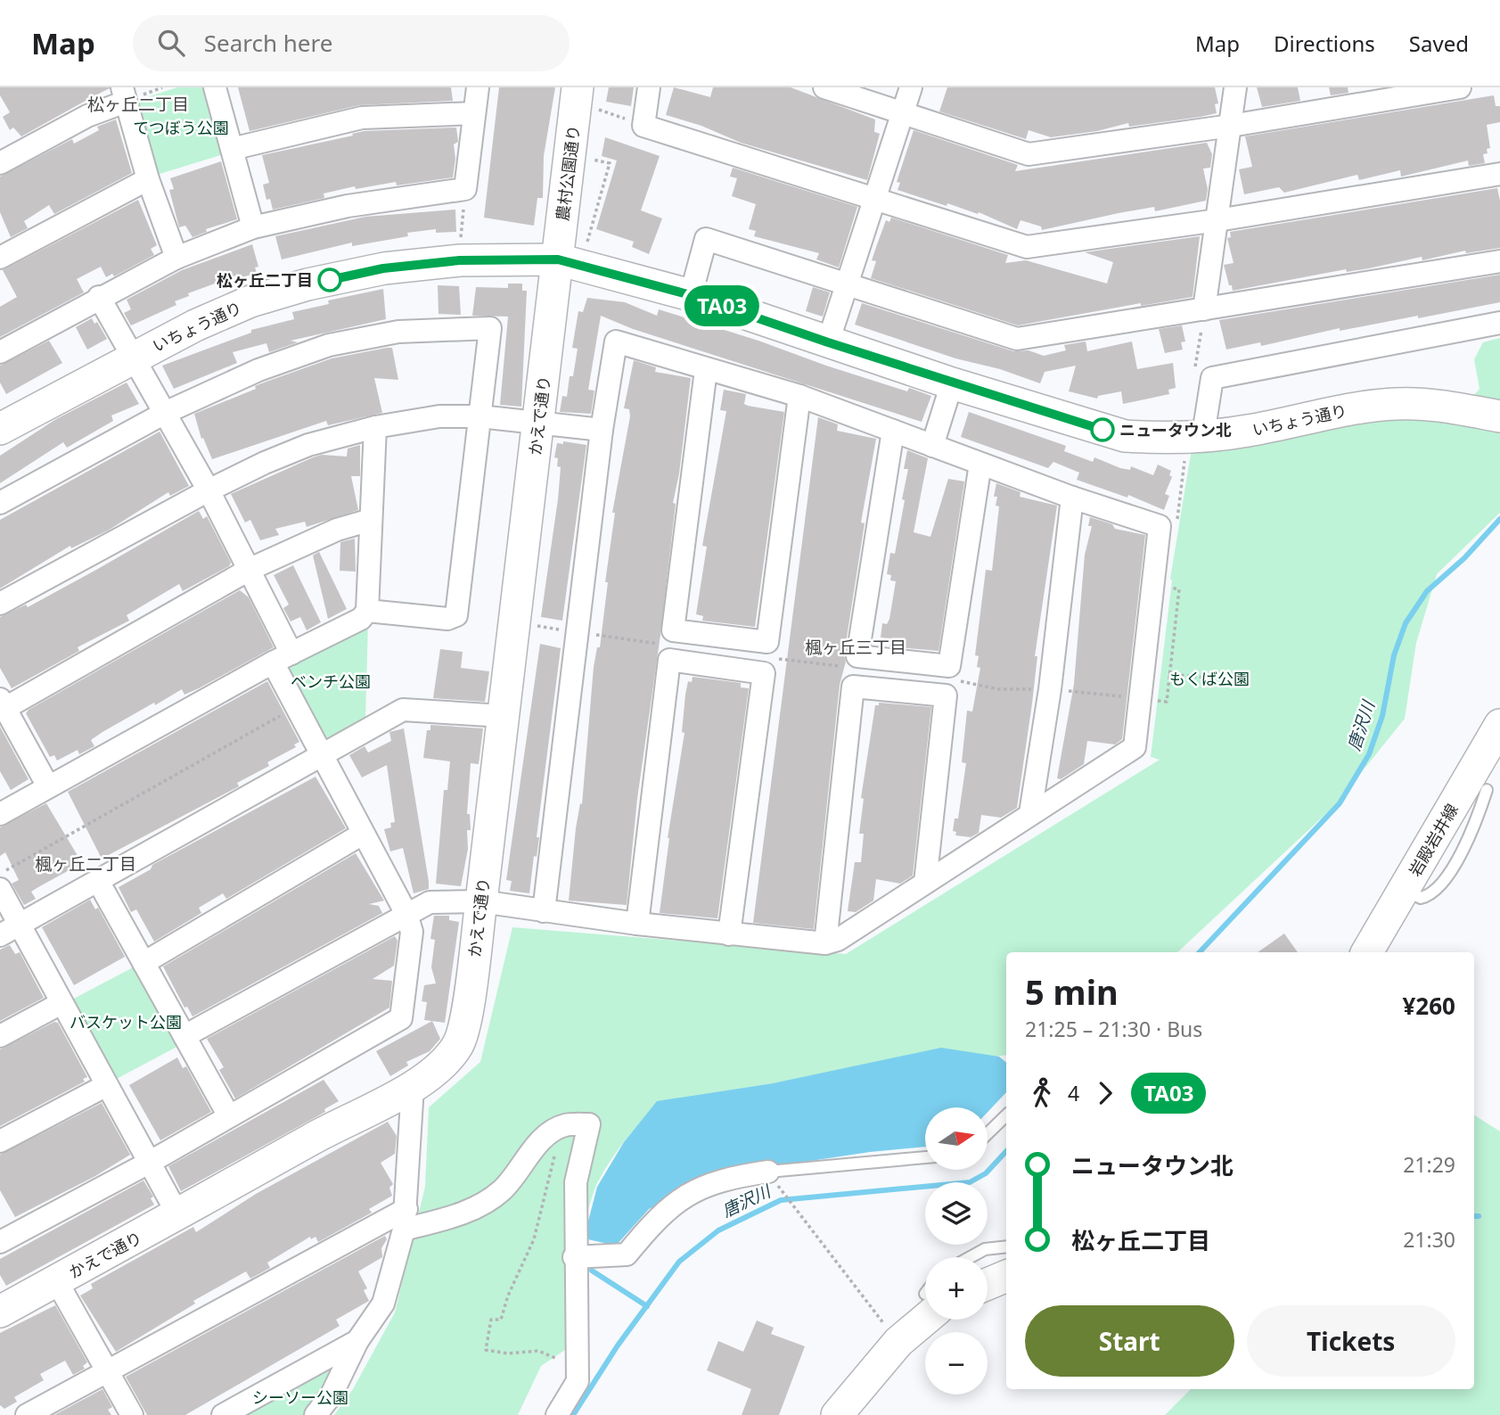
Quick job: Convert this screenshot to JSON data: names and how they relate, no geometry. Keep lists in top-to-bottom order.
{
  "streets": {
    "street": [
      "農村公園通り",
      "いちょう通り",
      "かえで通り",
      "岩殿岩井線"
    ]
  },
  "crossings": [
    ["農村公園通り", "いちょう通り"],
    ["農村公園通り", "かえで通り"],
    ["いちょう通り", "かえで通り"]
  ],
  "districts": ["松ヶ丘二丁目", "楓ヶ丘三丁目", "楓ヶ丘二丁目"],
  "water": ["唐沢川"],
  "parks": [
    "てつぼう公園",
    "もくば公園",
    "ベンチ公園",
    "バスケット公園",
    "シーソー公園"
  ],
  "places": ["松ヶ丘二丁目", "ニュータウン北"],
  "lines": ["bus line TA03"],
  "north": "right",
  "page": {
    "header": "Map",
    "search": "Search here",
    "nav": ["Map", "Directions", "Saved"],
    "on_map": "TA03",
    "heading": ["5 min", "21:25 – 21:30 · Bus", "¥260"],
    "legs": ["4", "TA03"],
    "map_buttons": ["+", "−"],
    "list": [
      {
        "name": "ニュータウン北",
        "value": "21:29"
      },
      {
        "name": "松ヶ丘二丁目",
        "value": "21:30"
      }
    ],
    "buttons": ["Start", "Tickets"]
  }
}
